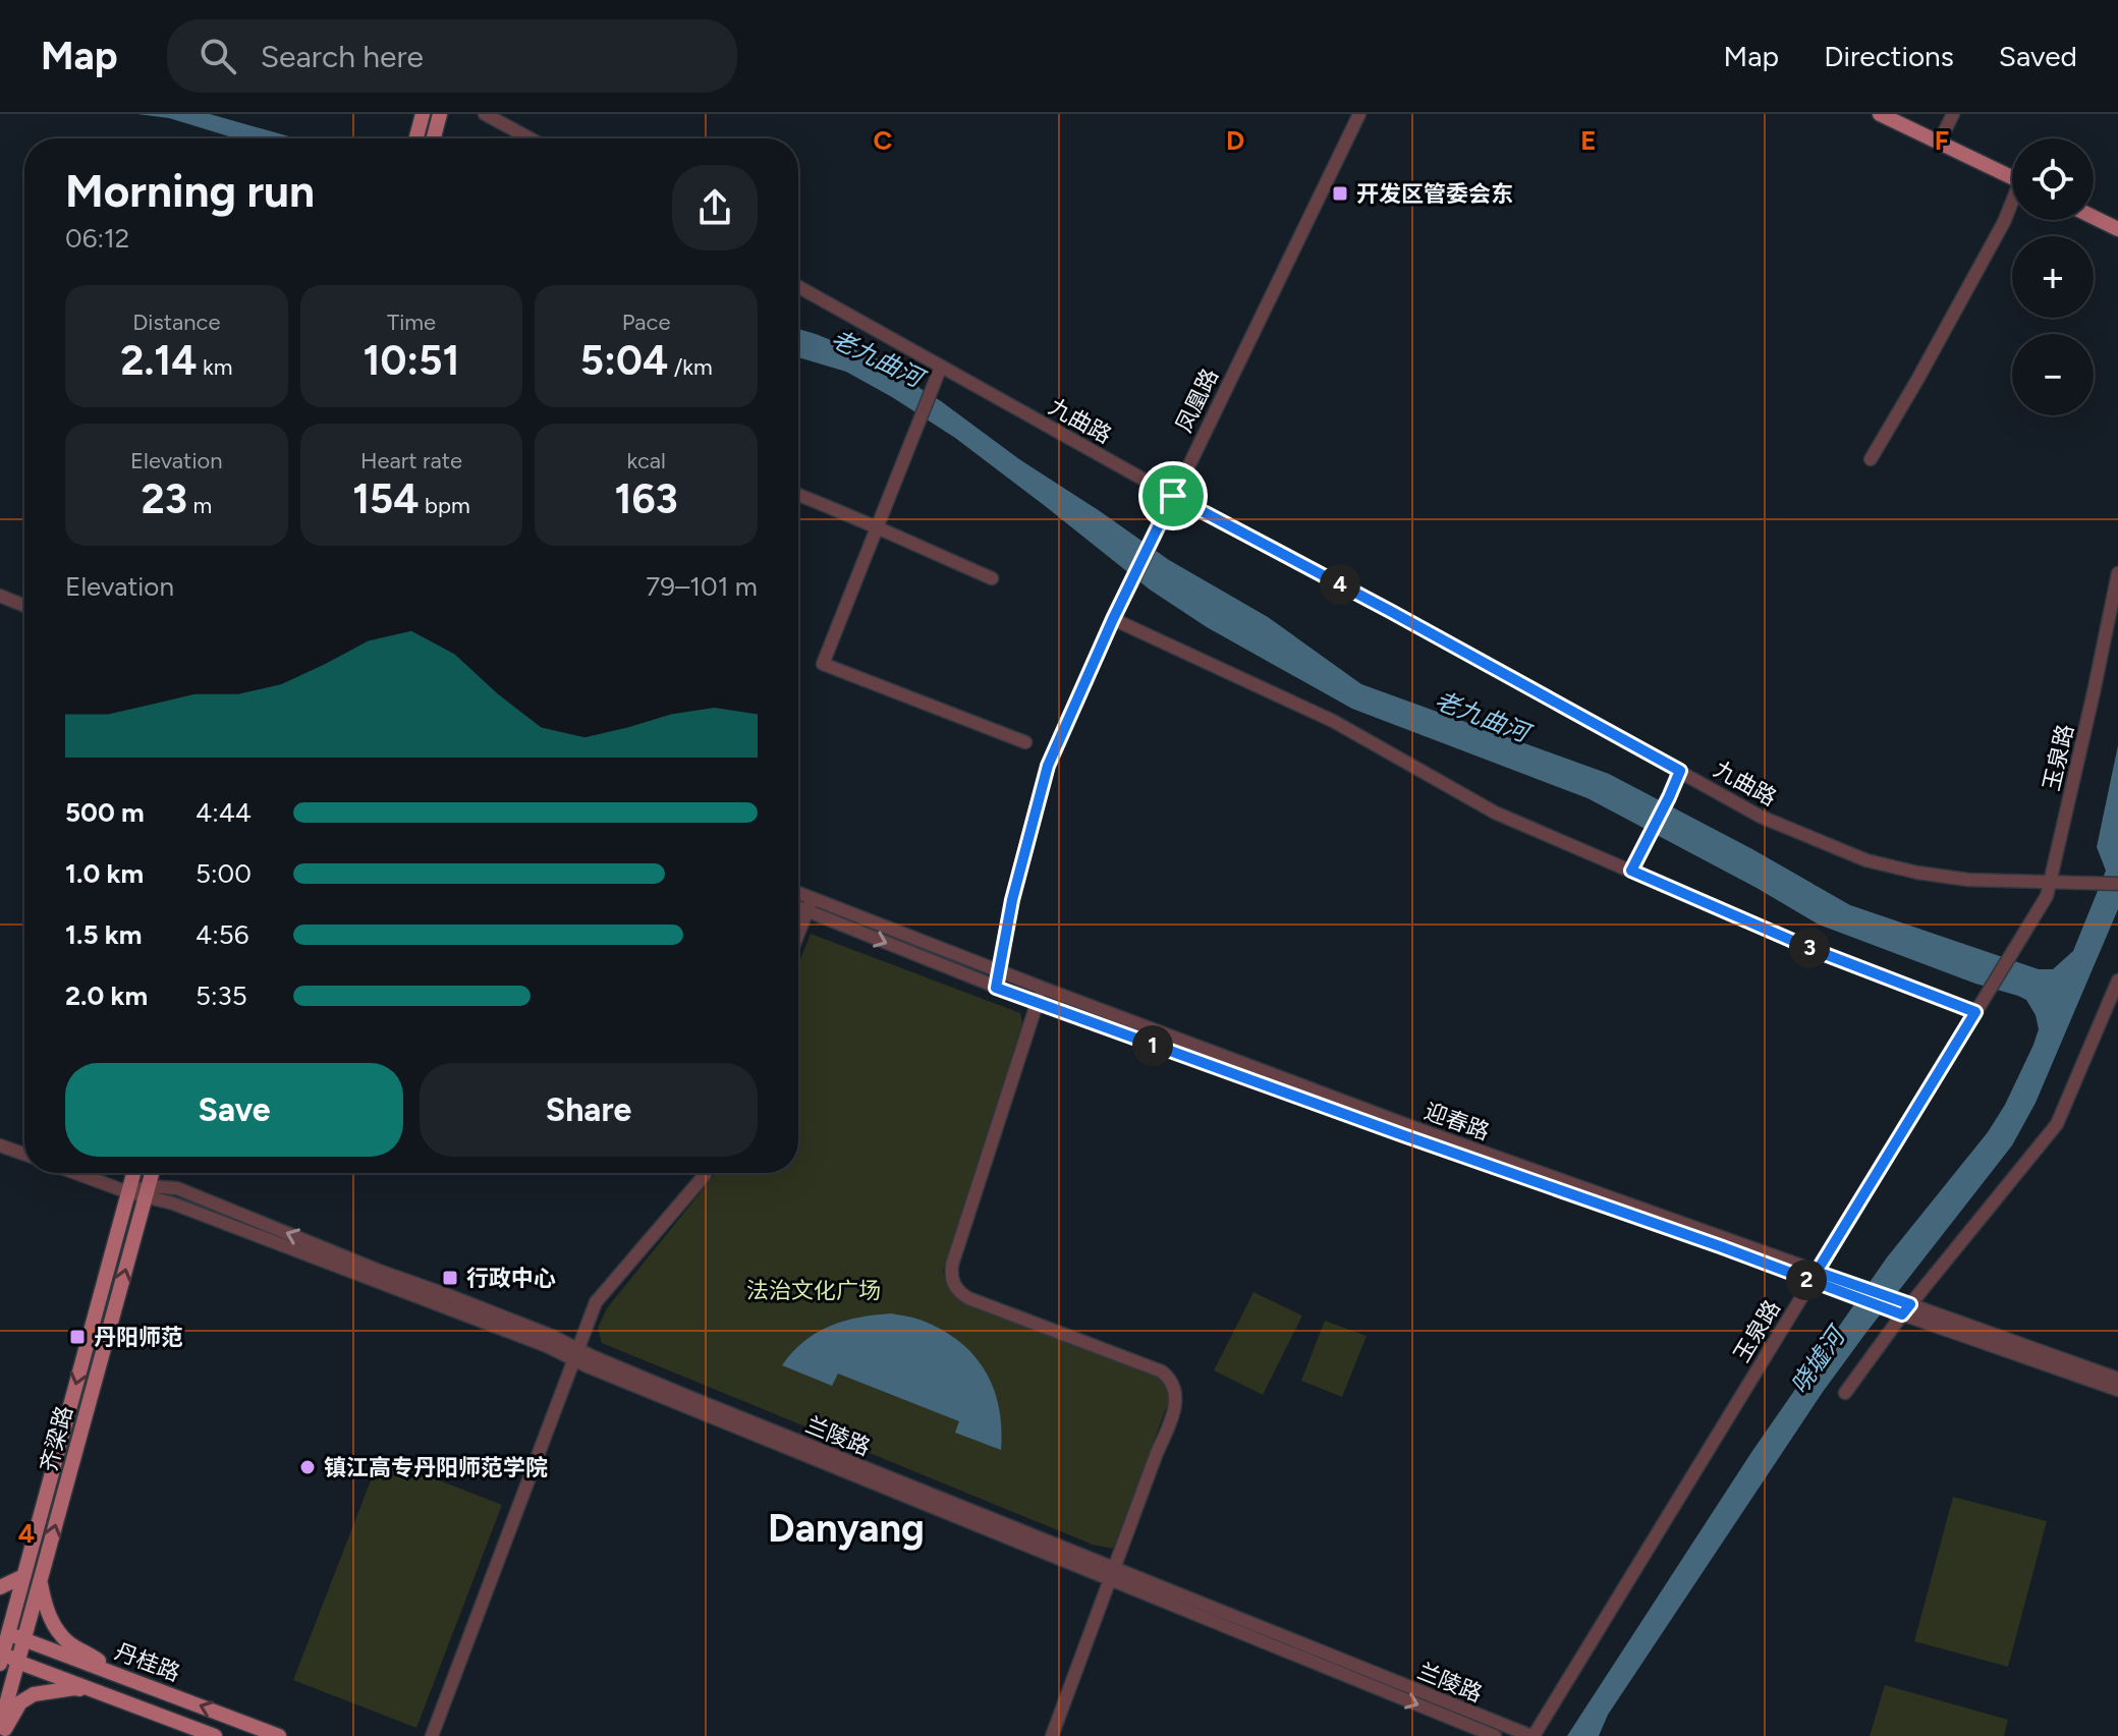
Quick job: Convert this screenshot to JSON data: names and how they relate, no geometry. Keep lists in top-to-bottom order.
{
  "streets": {
    "main road": ["齐梁路", "丹桂路"],
    "street": [
      "凤凰路",
      "九曲路",
      "玉泉路",
      "迎春路",
      "兰陵路"
    ]
  },
  "crossings": [
    ["凤凰路", "九曲路"],
    ["凤凰路", "迎春路"],
    ["九曲路", "玉泉路"],
    ["玉泉路", "迎春路"],
    ["玉泉路", "兰陵路"],
    ["兰陵路", "齐梁路"],
    ["齐梁路", "丹桂路"]
  ],
  "districts": ["Danyang"],
  "water": ["老九曲河", "哓墟河"],
  "parks": ["法治文化广场"],
  "places": {
    "transit": ["开发区管委会东", "行政中心", "丹阳师范"],
    "other": ["镇江高专丹阳师范学院"]
  },
  "page": {
    "header": "Map",
    "search": "Search here",
    "nav": ["Map", "Directions", "Saved"],
    "map_buttons": ["+", "−"],
    "heading": ["Morning run", "06:12"],
    "stats": [
      ["Distance", "2.14 km"],
      ["Time", "10:51"],
      ["Pace", "5:04 /km"],
      ["Elevation", "23 m"],
      ["Heart rate", "154 bpm"],
      ["kcal", "163"]
    ],
    "chart": ["Elevation", "79–101 m"],
    "pins": [
      "4",
      "3",
      "1",
      "2"
    ],
    "list": [
      {
        "name": "500 m",
        "note": "4:44"
      },
      {
        "name": "1.0 km",
        "note": "5:00"
      },
      {
        "name": "1.5 km",
        "note": "4:56"
      },
      {
        "name": "2.0 km",
        "note": "5:35"
      }
    ],
    "buttons": ["Save", "Share"]
  },
  "grid": {
    "columns": [
      "C",
      "D",
      "E",
      "F"
    ],
    "rows": ["4"]
  }
}
